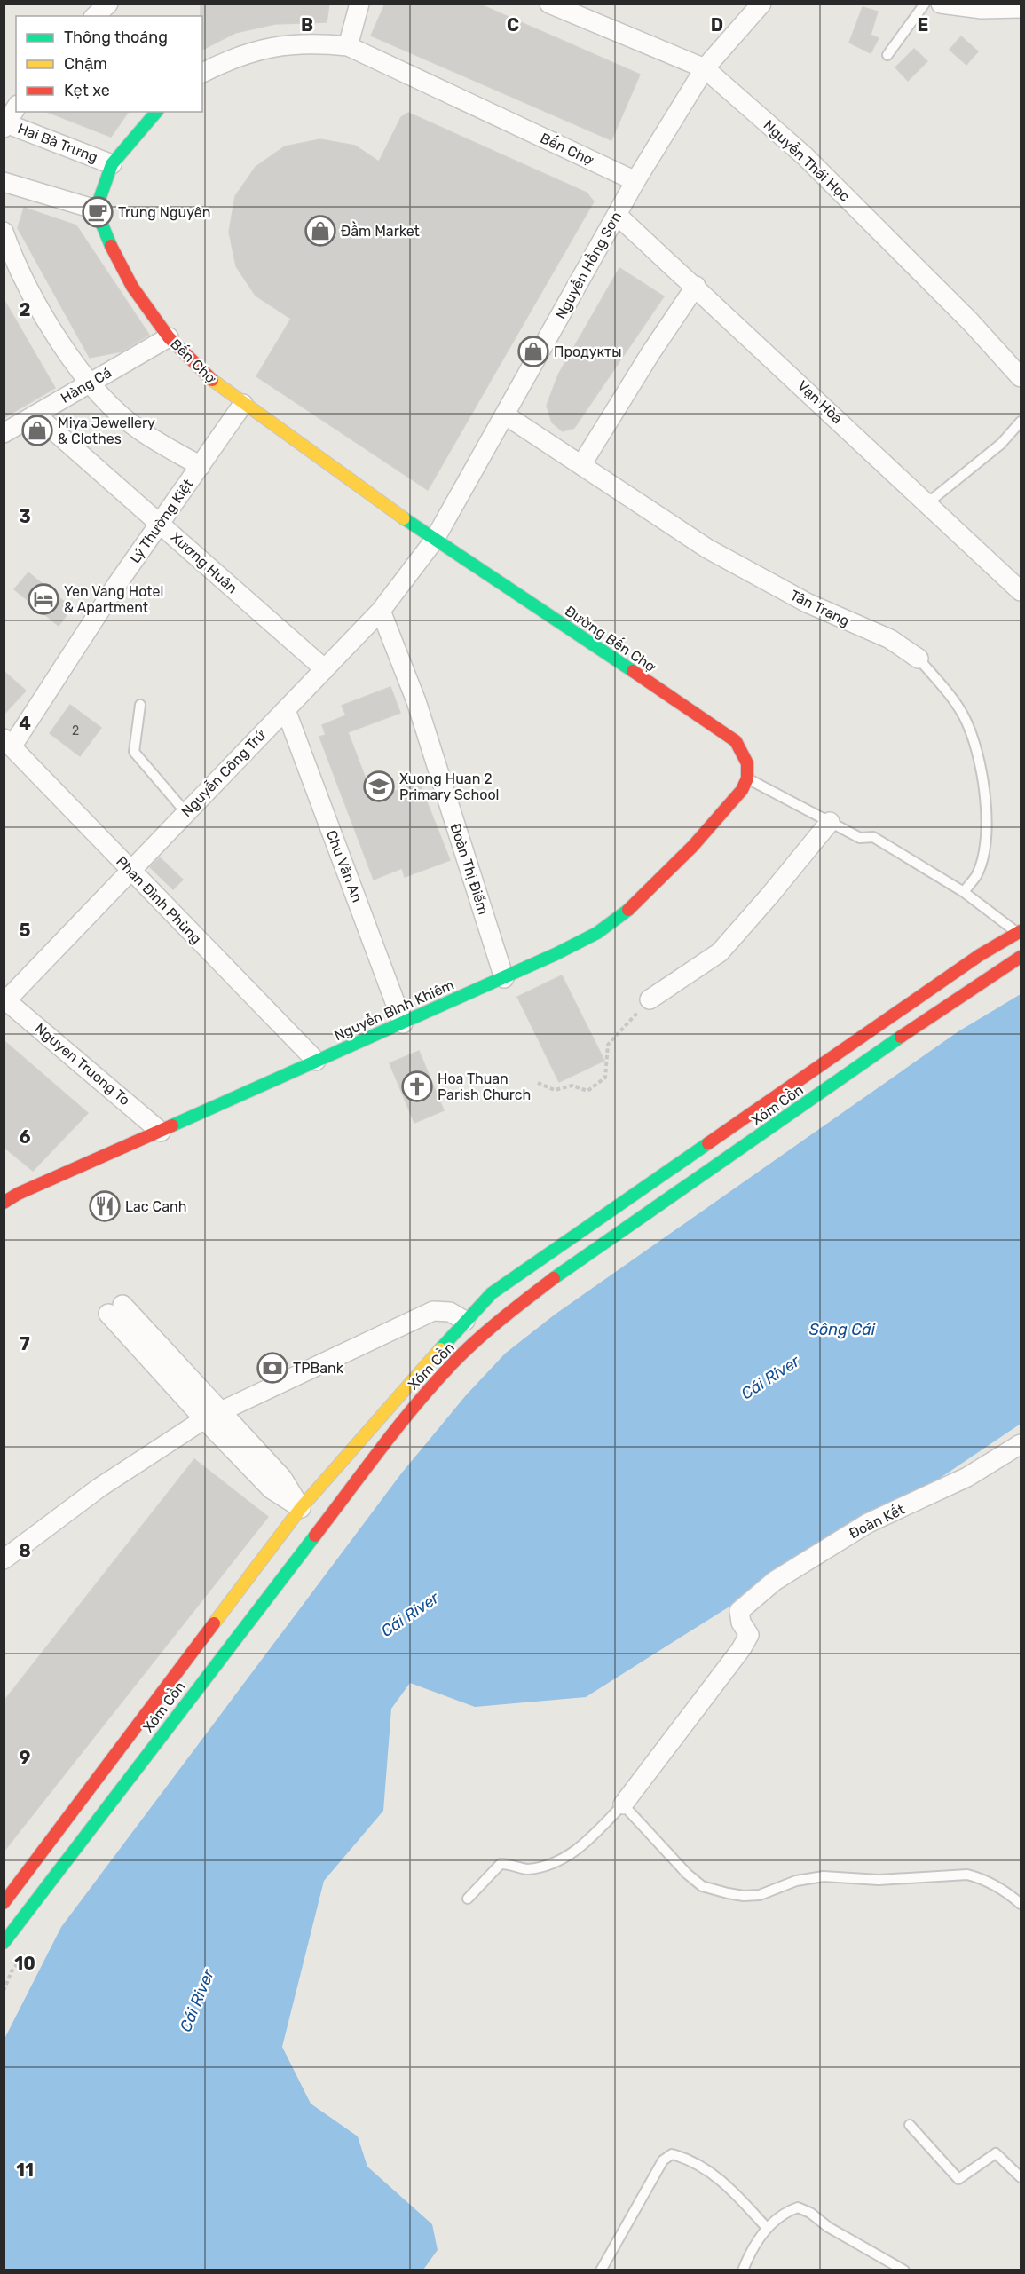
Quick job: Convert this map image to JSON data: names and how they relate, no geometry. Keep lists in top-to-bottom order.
{
  "streets": {
    "street": [
      "Hai Bà Trưng",
      "Bến Chợ",
      "Nguyễn Thái Học",
      "Nguyễn Hồng Sơn",
      "Hàng Cá",
      "Vạn Hòa",
      "Lý Thường Kiệt",
      "Xương Huân",
      "Tân Trang",
      "Đường Bến Chợ",
      "Nguyễn Công Trứ",
      "Chu Văn An",
      "Đoàn Thị Điểm",
      "Phan Đình Phùng",
      "Nguyễn Bình Khiêm",
      "Nguyen Truong To",
      "Xóm Cồn",
      "Đoàn Kết"
    ]
  },
  "crossings": [
    ["Bến Chợ", "Nguyễn Hồng Sơn"],
    ["Bến Chợ", "Hàng Cá"],
    ["Bến Chợ", "Lý Thường Kiệt"],
    ["Bến Chợ", "Đường Bến Chợ"],
    ["Bến Chợ", "Nguyễn Công Trứ"],
    ["Nguyễn Thái Học", "Nguyễn Hồng Sơn"],
    ["Nguyễn Hồng Sơn", "Vạn Hòa"],
    ["Nguyễn Hồng Sơn", "Tân Trang"],
    ["Nguyễn Hồng Sơn", "Đường Bến Chợ"],
    ["Nguyễn Hồng Sơn", "Nguyễn Công Trứ"],
    ["Hàng Cá", "Xương Huân"],
    ["Lý Thường Kiệt", "Xương Huân"],
    ["Lý Thường Kiệt", "Phan Đình Phùng"],
    ["Xương Huân", "Nguyễn Công Trứ"],
    ["Đường Bến Chợ", "Nguyễn Công Trứ"],
    ["Đường Bến Chợ", "Nguyễn Bình Khiêm"],
    ["Nguyễn Công Trứ", "Chu Văn An"],
    ["Nguyễn Công Trứ", "Đoàn Thị Điểm"],
    ["Nguyễn Công Trứ", "Phan Đình Phùng"],
    ["Nguyễn Công Trứ", "Nguyen Truong To"],
    ["Chu Văn An", "Nguyễn Bình Khiêm"],
    ["Đoàn Thị Điểm", "Nguyễn Bình Khiêm"],
    ["Phan Đình Phùng", "Nguyễn Bình Khiêm"],
    ["Nguyễn Bình Khiêm", "Nguyen Truong To"]
  ],
  "water": ["Sông Cái", "Cái River"],
  "places": {
    "cafe": ["Trung Nguyên"],
    "shop": ["Đầm Market", "Продукты", "Miya Jewellery & Clothes"],
    "hotel": ["Yen Vang Hotel & Apartment"],
    "school or university": ["Xuong Huan 2 Primary School"],
    "church": ["Hoa Thuan Parish Church"],
    "restaurant": ["Lac Canh"],
    "bank": ["TPBank"]
  },
  "house_numbers": ["2"],
  "legend": ["Thông thoáng", "Chậm", "Kẹt xe"],
  "grid": {
    "columns": [
      "B",
      "C",
      "D",
      "E"
    ],
    "rows": [
      "2",
      "3",
      "4",
      "5",
      "6",
      "7",
      "8",
      "9",
      "10",
      "11"
    ]
  }
}
